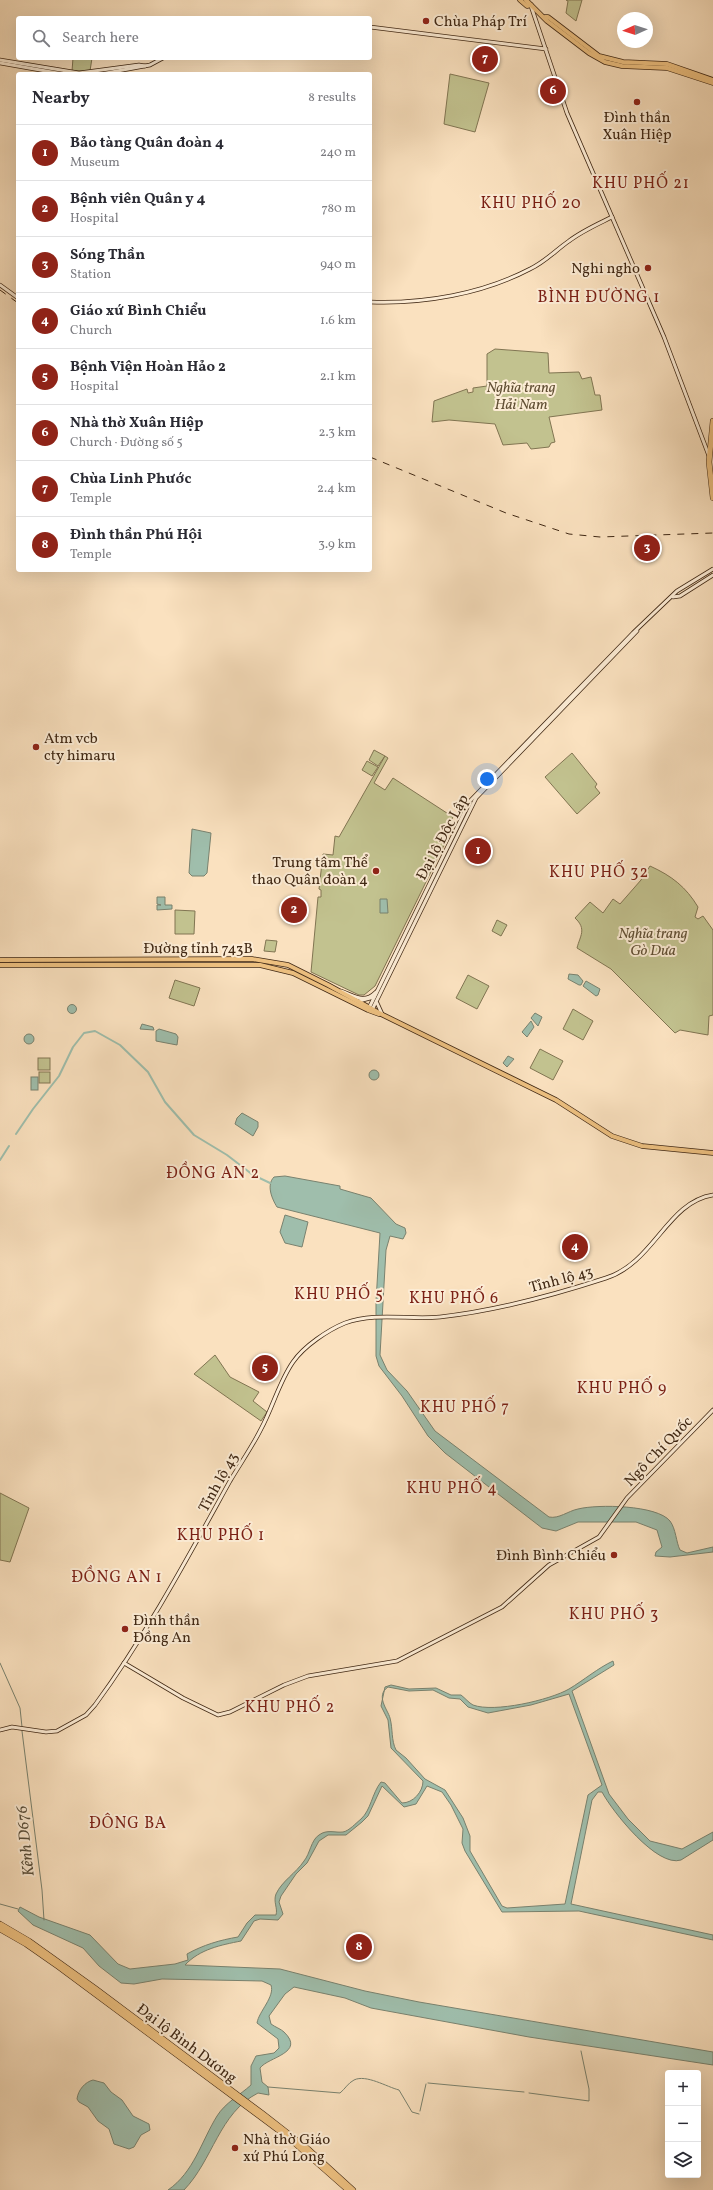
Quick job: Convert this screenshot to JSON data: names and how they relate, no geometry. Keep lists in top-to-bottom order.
{
  "streets": {
    "highway": ["Đại lộ Bình Dương"],
    "main road": [
      "Đại lộ Độc Lập",
      "Đường tỉnh 743B",
      "Tỉnh lộ 43",
      "Ngô Chí Quốc"
    ]
  },
  "crossings": [
    ["Đại lộ Độc Lập", "Đường tỉnh 743B"],
    ["Tỉnh lộ 43", "Ngô Chí Quốc"]
  ],
  "districts": [
    "KHU PHỐ 21",
    "KHU PHỐ 20",
    "BÌNH ĐƯỜNG 1",
    "KHU PHỐ 32",
    "ĐỒNG AN 2",
    "KHU PHỐ 5",
    "KHU PHỐ 6",
    "KHU PHỐ 9",
    "KHU PHỐ 7",
    "KHU PHỐ 4",
    "KHU PHỐ 1",
    "ĐỒNG AN 1",
    "KHU PHỐ 3",
    "KHU PHỐ 2",
    "ĐÔNG BA"
  ],
  "water": ["Kênh D676"],
  "parks": ["Nghĩa trang Hải Nam", "Nghĩa trang Gò Dưa"],
  "places": [
    "Chùa Pháp Trí",
    "Đình thần Xuân Hiệp",
    "Nghi ngho",
    "Atm vcb cty himaru",
    "Trung tâm Thể thao Quân đoàn 4",
    "Đình Bình Chiểu",
    "Đình thần Đồng An",
    "Nhà thờ Giáo xứ Phú Long"
  ],
  "north": "left",
  "page": {
    "search": "Search here",
    "pins": [
      "7",
      "6",
      "3",
      "1",
      "2",
      "4",
      "5",
      "8"
    ],
    "heading": ["Nearby", "8 results"],
    "list": [
      {
        "mark": "1",
        "name": "Bảo tàng Quân đoàn 4",
        "note": "Museum",
        "value": "240 m"
      },
      {
        "mark": "2",
        "name": "Bệnh viên Quân y 4",
        "note": "Hospital",
        "value": "780 m"
      },
      {
        "mark": "3",
        "name": "Sóng Thần",
        "note": "Station",
        "value": "940 m"
      },
      {
        "mark": "4",
        "name": "Giáo xứ Bình Chiểu",
        "note": "Church",
        "value": "1.6 km"
      },
      {
        "mark": "5",
        "name": "Bệnh Viện Hoàn Hảo 2",
        "note": "Hospital",
        "value": "2.1 km"
      },
      {
        "mark": "6",
        "name": "Nhà thờ Xuân Hiệp",
        "note": "Church · Đường số 5",
        "value": "2.3 km"
      },
      {
        "mark": "7",
        "name": "Chùa Linh Phước",
        "note": "Temple",
        "value": "2.4 km"
      },
      {
        "mark": "8",
        "name": "Đình thần Phú Hội",
        "note": "Temple",
        "value": "3.9 km"
      }
    ],
    "map_buttons": ["+", "−"]
  }
}
